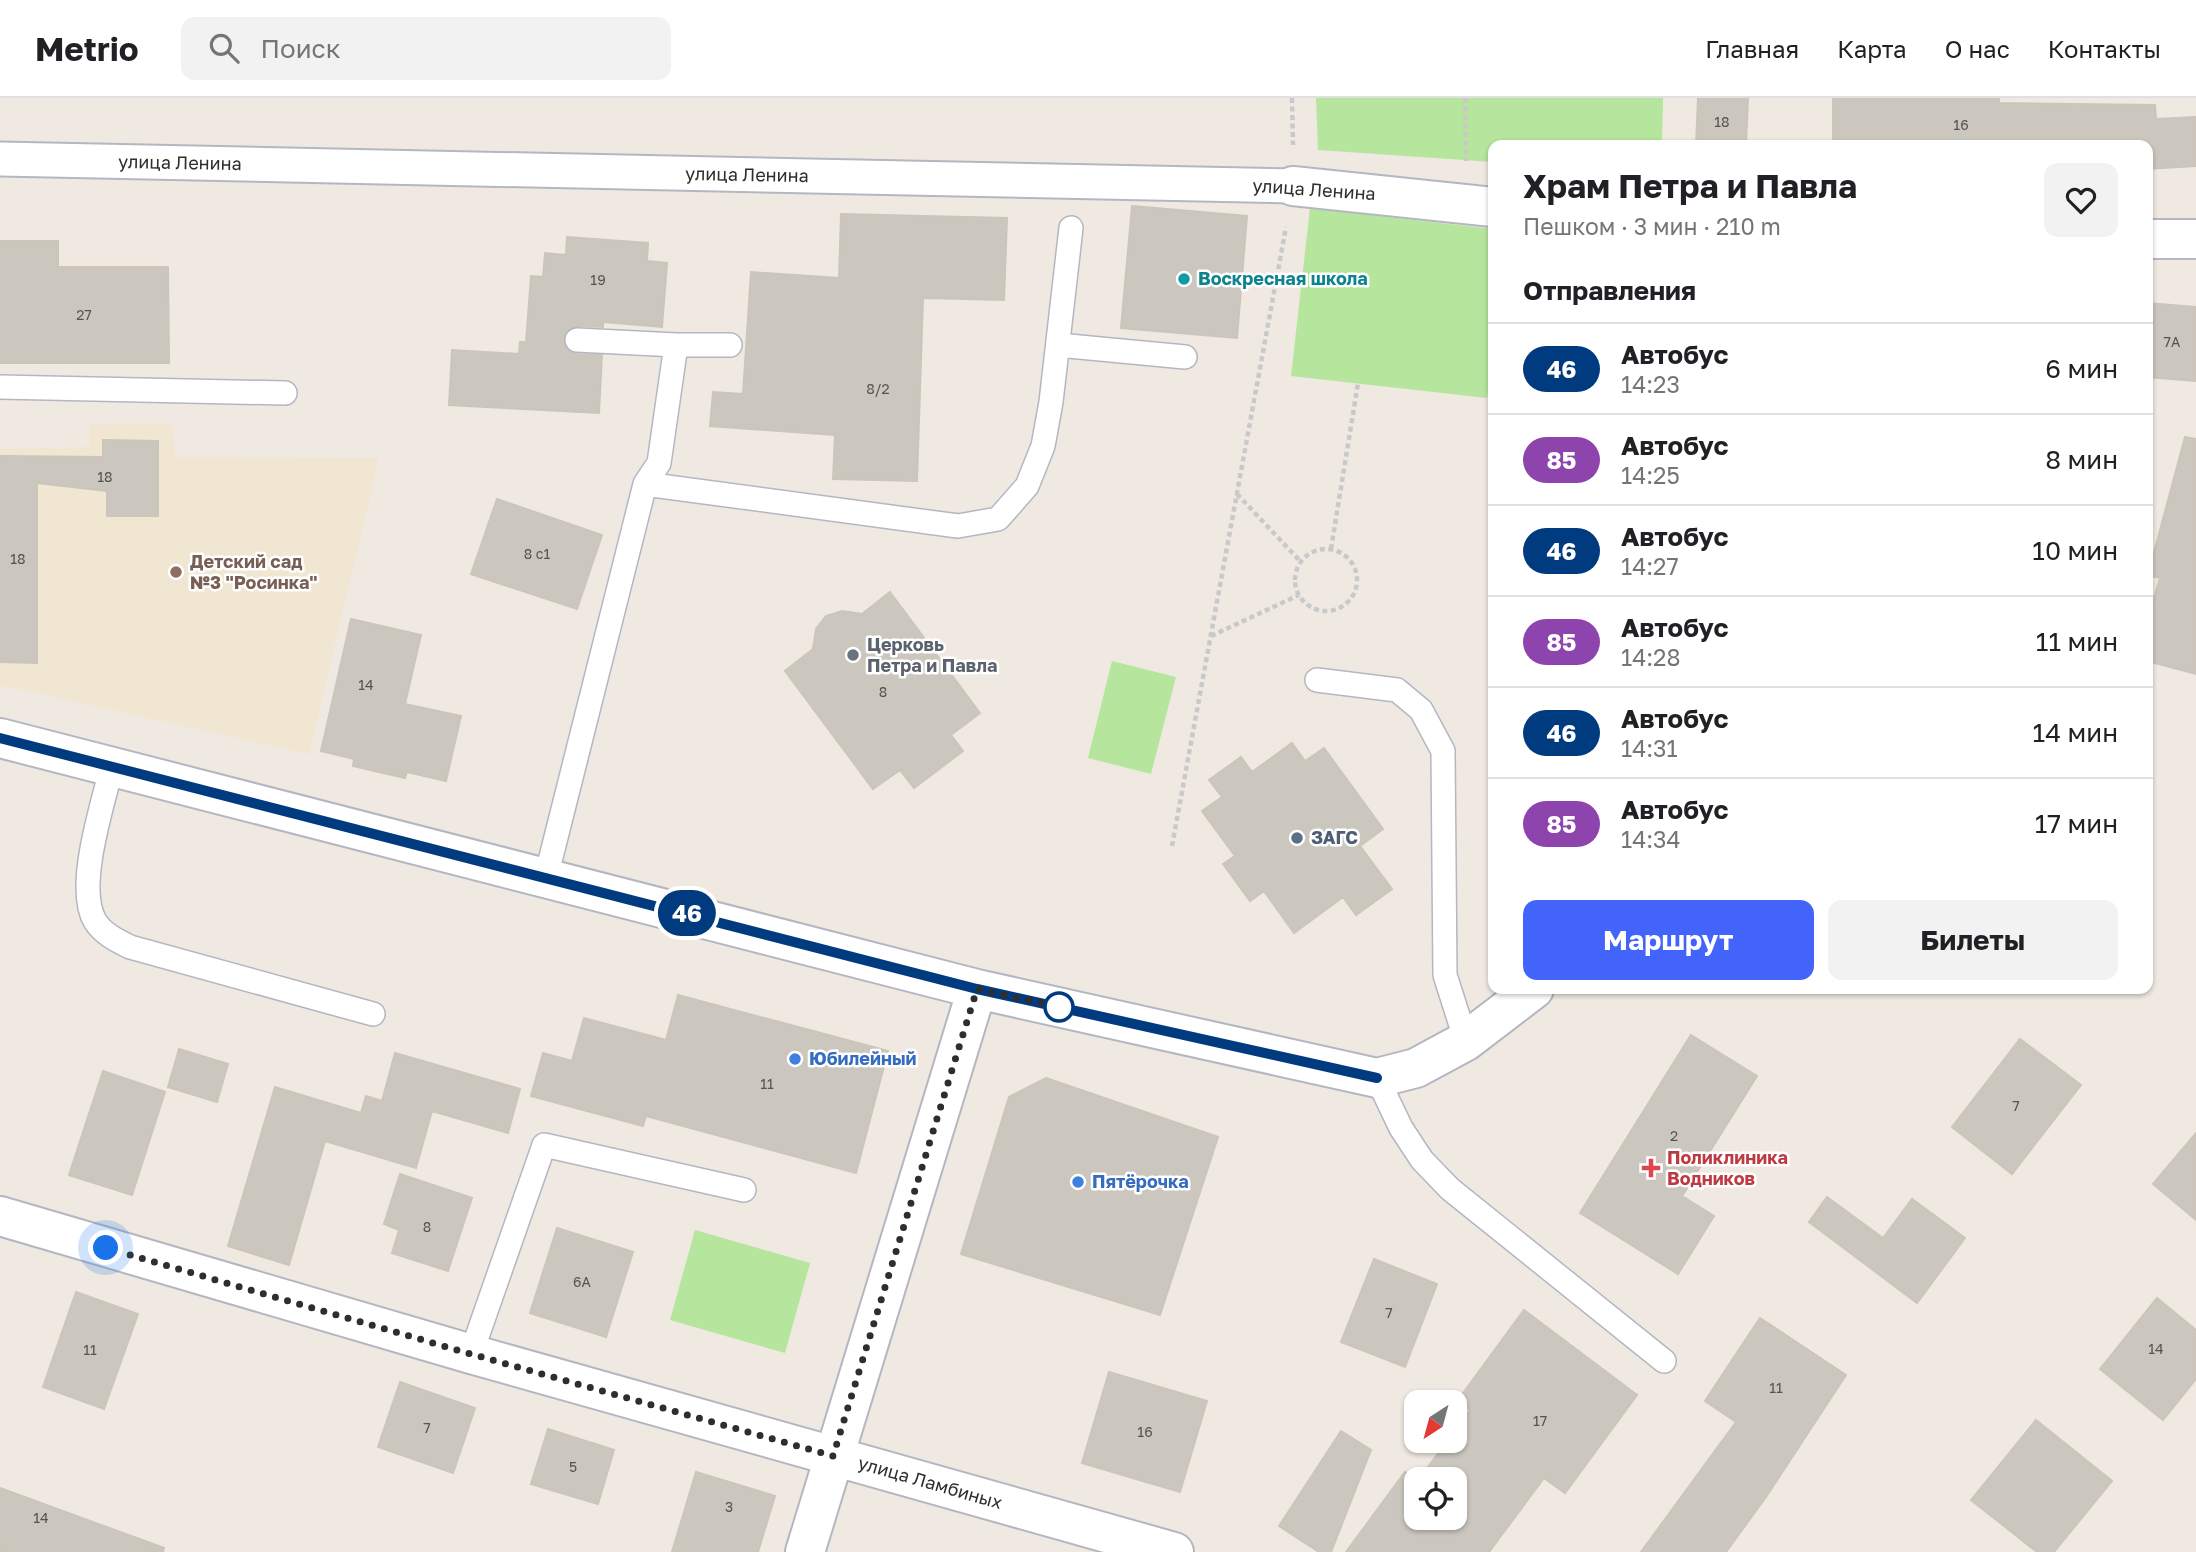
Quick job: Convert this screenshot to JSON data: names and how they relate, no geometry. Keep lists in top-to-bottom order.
{
  "streets": {
    "street": ["улица Ленина", "улица Ламбиных"]
  },
  "places": {
    "other": [
      "Воскресная школа",
      "Детский сад №3 \"Росинка\"",
      "Церковь Петра и Павла",
      "ЗАГС",
      "Юбилейный",
      "Пятёрочка"
    ],
    "health": ["Поликлиника Водников"]
  },
  "lines": ["bus line 46"],
  "house_numbers": [
    "18",
    "16",
    "19",
    "27",
    "7А",
    "8/2",
    "18",
    "8 с1",
    "18",
    "14",
    "8",
    "11",
    "7",
    "2",
    "8",
    "6А",
    "7",
    "14",
    "11",
    "11",
    "17",
    "7",
    "16",
    "5",
    "3",
    "14"
  ],
  "north": "bottom left",
  "page": {
    "header": "Metrio",
    "search": "Поиск",
    "nav": [
      "Главная",
      "Карта",
      "О нас",
      "Контакты"
    ],
    "on_map": "46",
    "heading": [
      ["Храм Петра и Павла", "Пешком · 3 мин · 210 m"],
      "Отправления"
    ],
    "list": [
      {
        "mark": "46",
        "name": "Автобус",
        "note": "14:23",
        "value": "6 мин"
      },
      {
        "mark": "85",
        "name": "Автобус",
        "note": "14:25",
        "value": "8 мин"
      },
      {
        "mark": "46",
        "name": "Автобус",
        "note": "14:27",
        "value": "10 мин"
      },
      {
        "mark": "85",
        "name": "Автобус",
        "note": "14:28",
        "value": "11 мин"
      },
      {
        "mark": "46",
        "name": "Автобус",
        "note": "14:31",
        "value": "14 мин"
      },
      {
        "mark": "85",
        "name": "Автобус",
        "note": "14:34",
        "value": "17 мин"
      }
    ],
    "buttons": ["Маршрут", "Билеты"]
  }
}
